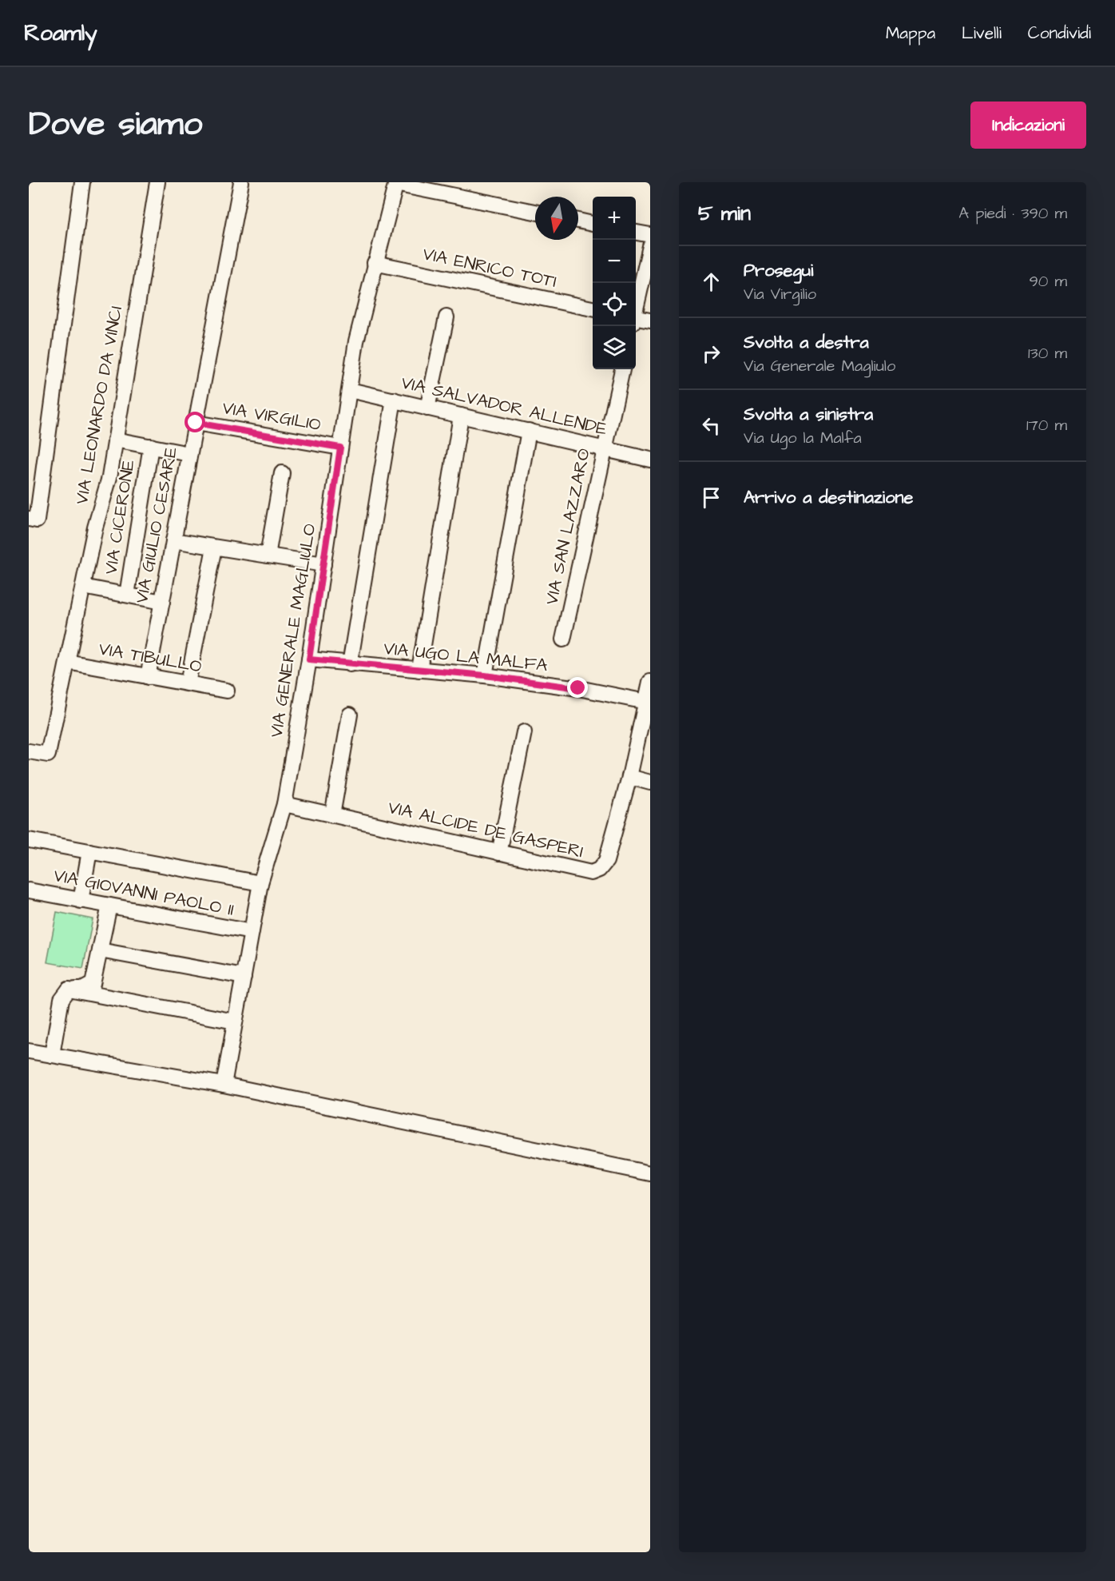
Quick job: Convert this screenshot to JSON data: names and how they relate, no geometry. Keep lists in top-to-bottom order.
{
  "streets": {
    "street": [
      "VIA ENRICO TOTI",
      "VIA LEONARDO DA VINCI",
      "VIA SALVADOR ALLENDE",
      "VIA VIRGILIO",
      "VIA CICERONE",
      "VIA GIULIO CESARE",
      "VIA SAN LAZZARO",
      "VIA GENERALE MAGLIULO",
      "VIA UGO LA MALFA",
      "VIA TIBULLO",
      "VIA ALCIDE DE GASPERI",
      "VIA GIOVANNI PAOLO II"
    ]
  },
  "crossings": [
    ["VIA ENRICO TOTI", "VIA GENERALE MAGLIULO"],
    ["VIA LEONARDO DA VINCI", "VIA TIBULLO"],
    ["VIA SALVADOR ALLENDE", "VIA SAN LAZZARO"],
    ["VIA SALVADOR ALLENDE", "VIA GENERALE MAGLIULO"],
    ["VIA VIRGILIO", "VIA GIULIO CESARE"],
    ["VIA VIRGILIO", "VIA GENERALE MAGLIULO"],
    ["VIA GIULIO CESARE", "VIA TIBULLO"],
    ["VIA GENERALE MAGLIULO", "VIA UGO LA MALFA"],
    ["VIA GENERALE MAGLIULO", "VIA ALCIDE DE GASPERI"],
    ["VIA GENERALE MAGLIULO", "VIA GIOVANNI PAOLO II"],
    ["VIA UGO LA MALFA", "VIA ALCIDE DE GASPERI"]
  ],
  "north": "bottom",
  "page": {
    "header": "Roamly",
    "nav": ["Mappa", "Livelli", "Condividi"],
    "title": "Dove siamo",
    "buttons": "Indicazioni",
    "heading": ["5 min", "A piedi · 390 m"],
    "map_buttons": ["+", "−"],
    "list": [
      ["Prosegui", "Via Virgilio", "90 m"],
      ["Svolta a destra", "Via Generale Magliulo", "130 m"],
      ["Svolta a sinistra", "Via Ugo la Malfa", "170 m"],
      "Arrivo a destinazione"
    ]
  }
}
